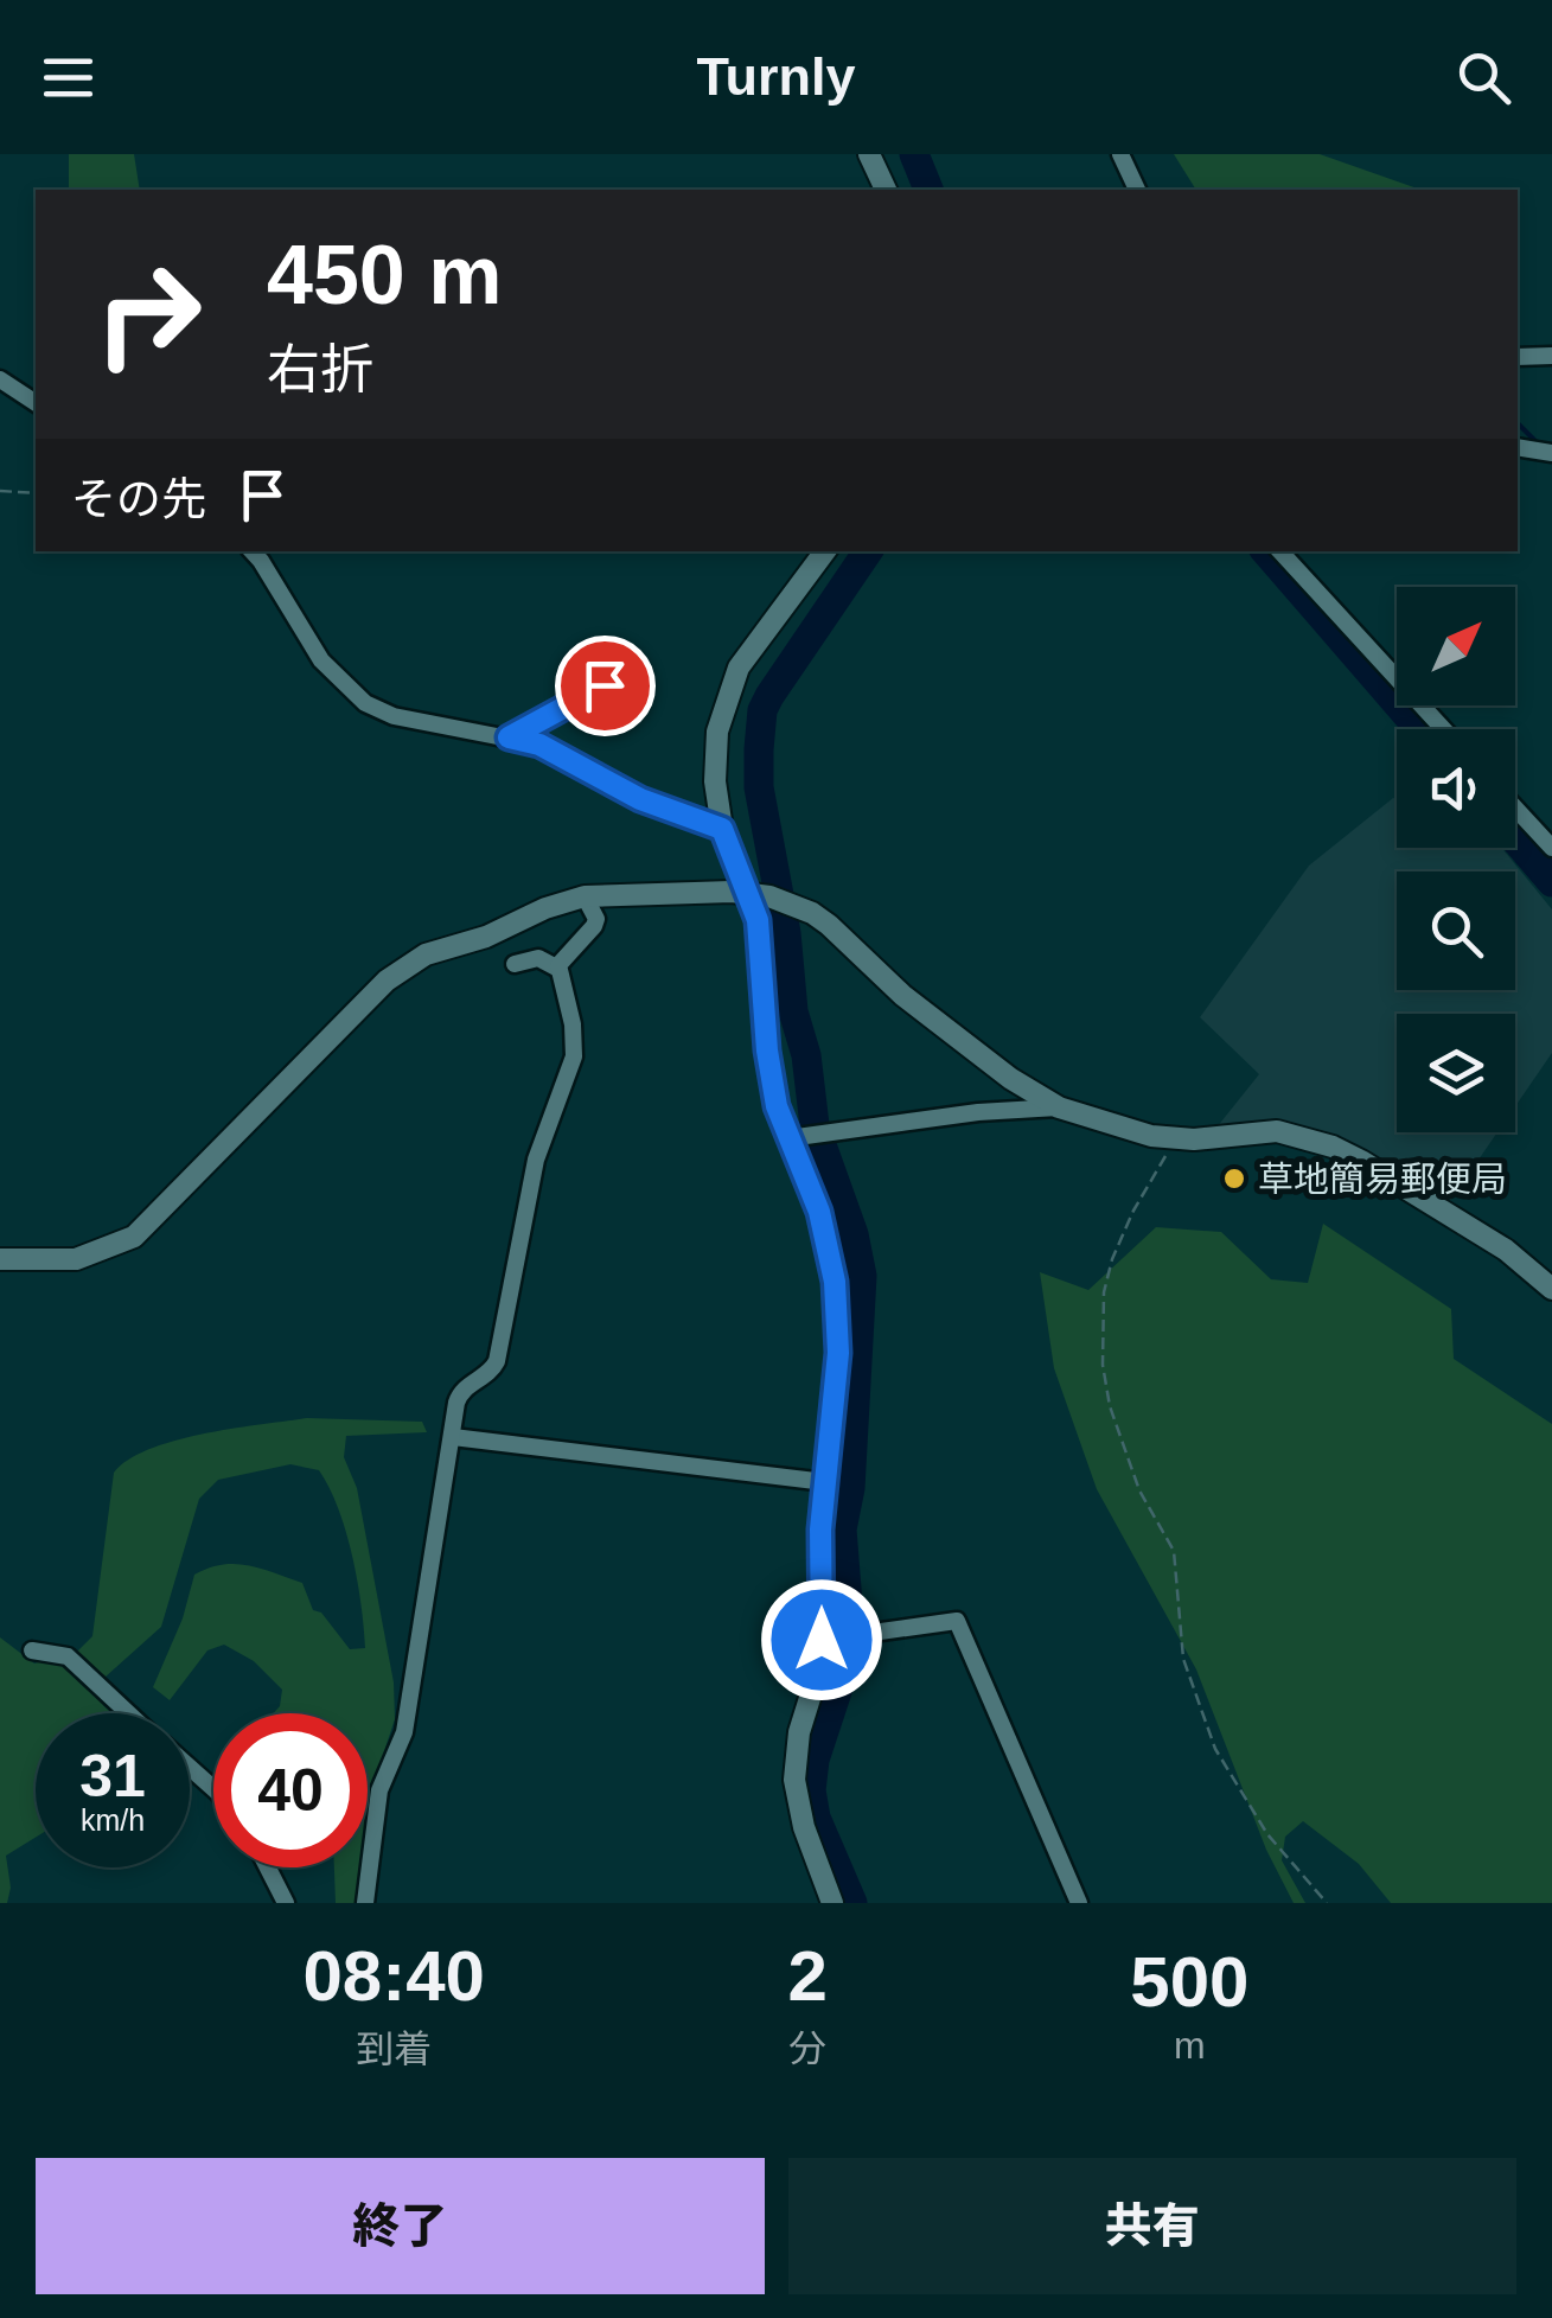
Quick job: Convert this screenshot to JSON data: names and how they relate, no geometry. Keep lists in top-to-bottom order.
{
  "places": ["草地簡易郵便局"],
  "north": "top right",
  "page": {
    "header": "Turnly",
    "turn": ["450 m", "右折"],
    "then": "その先",
    "speed": "31 km/h",
    "limit": "40",
    "eta": [
      "08:40",
      "到着",
      "2",
      "分",
      "500",
      "m"
    ],
    "buttons": ["終了", "共有"]
  }
}
